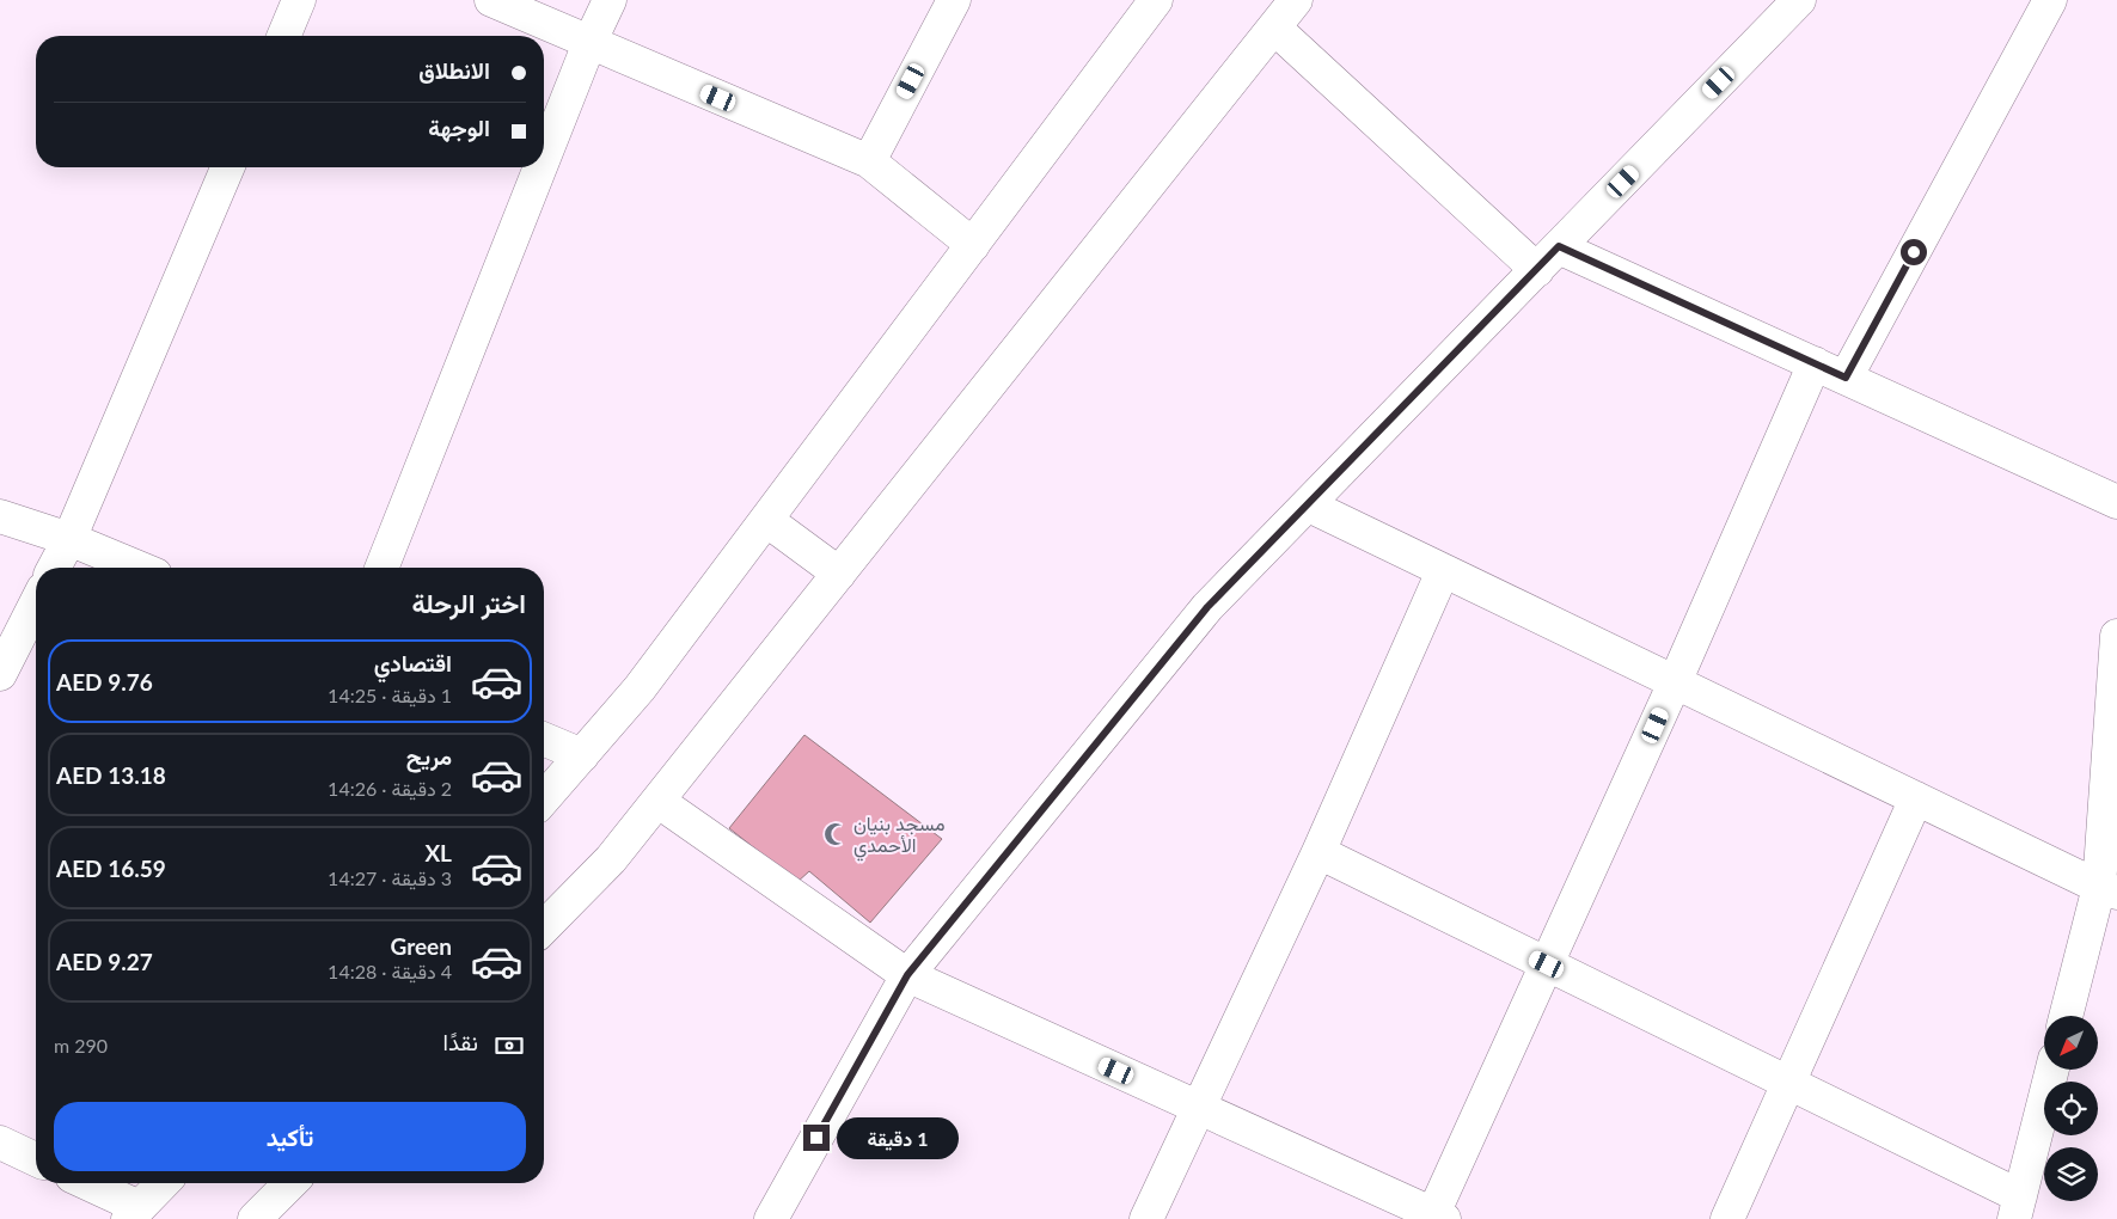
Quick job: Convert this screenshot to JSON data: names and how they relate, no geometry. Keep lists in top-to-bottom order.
{
  "places": {
    "mosque": ["مسجد بنيان الأحمدي"]
  },
  "north": "bottom left",
  "page": {
    "banner": ["الانطلاق", "الوجهة"],
    "heading": "اختر الرحلة",
    "list": [
      {
        "name": "اقتصادي",
        "note": "1 دقيقة · 14:25",
        "value": "AED 9.76"
      },
      {
        "name": "مريح",
        "note": "2 دقيقة · 14:26",
        "value": "AED 13.18"
      },
      {
        "name": "XL",
        "note": "3 دقيقة · 14:27",
        "value": "AED 16.59"
      },
      {
        "name": "Green",
        "note": "4 دقيقة · 14:28",
        "value": "AED 9.27"
      }
    ],
    "pay": ["نقدًا", "290 m"],
    "buttons": "تأكيد",
    "bubble": "1 دقيقة"
  }
}
